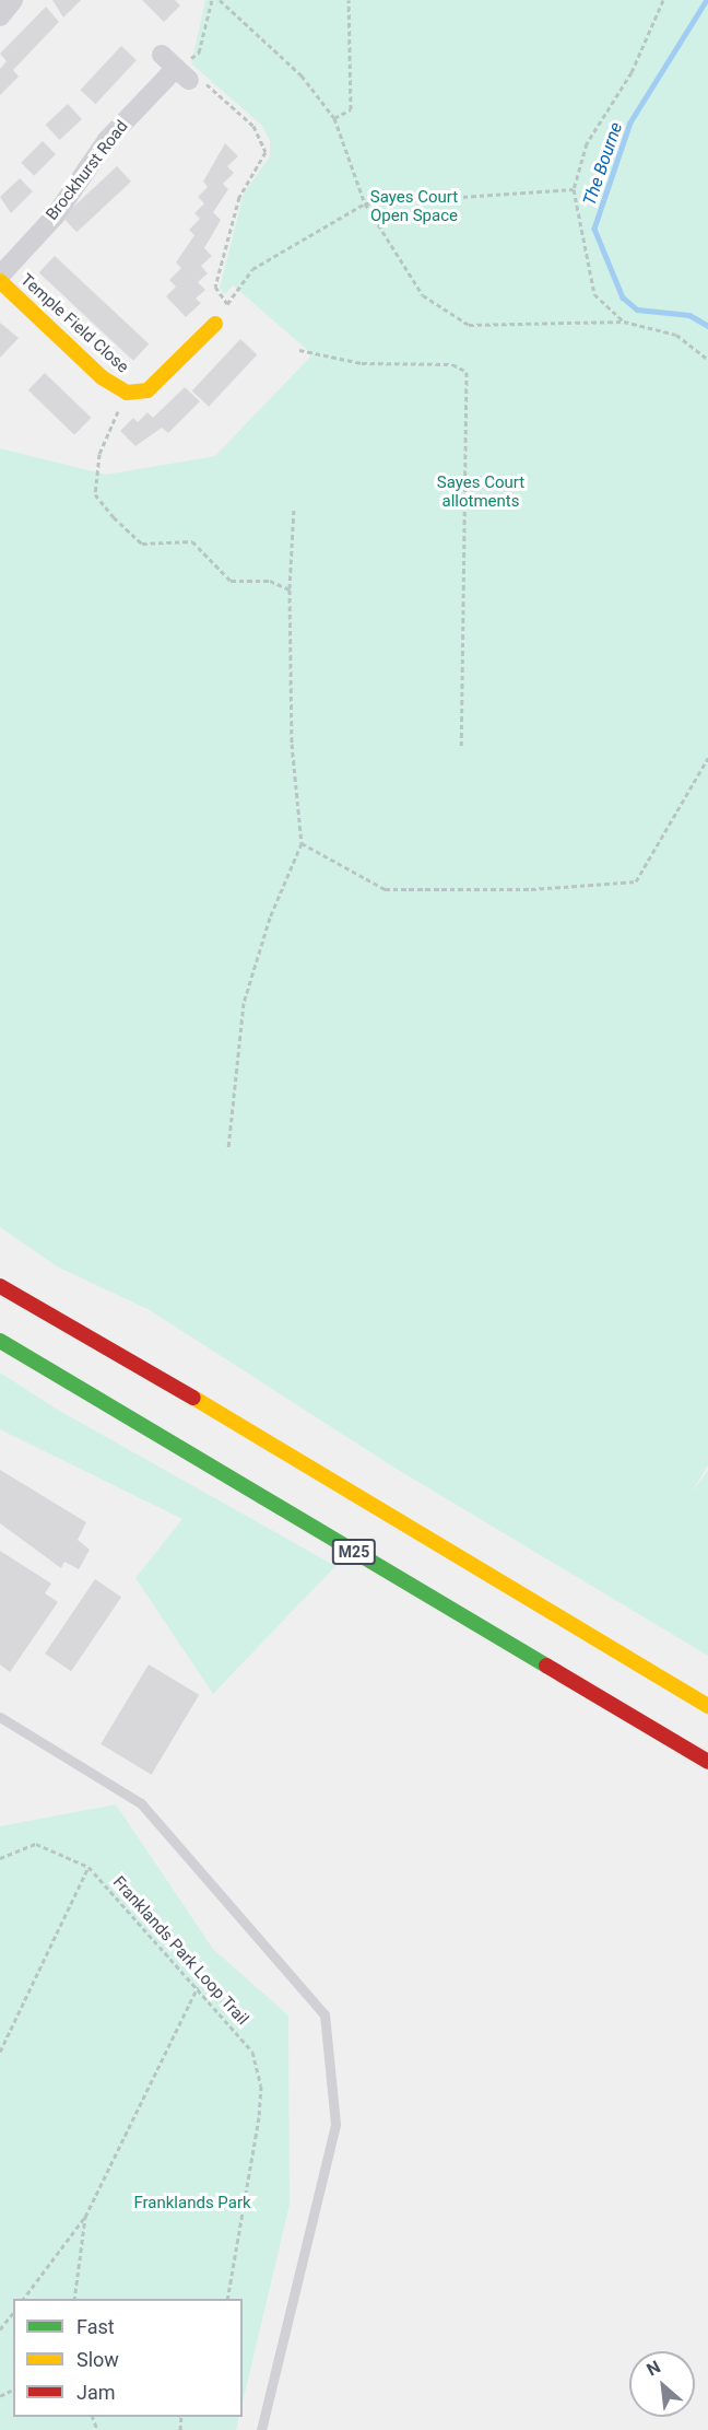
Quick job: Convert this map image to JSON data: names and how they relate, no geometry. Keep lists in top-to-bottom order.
{
  "streets": {
    "main road": ["Temple Field Close", "M25"],
    "street": ["Brockhurst Road"],
    "path": ["Franklands Park Loop Trail"]
  },
  "water": ["The Bourne"],
  "parks": ["Sayes Court Open Space", "Sayes Court allotments", "Franklands Park"],
  "legend": ["Fast", "Slow", "Jam"],
  "north": "top left"
}
